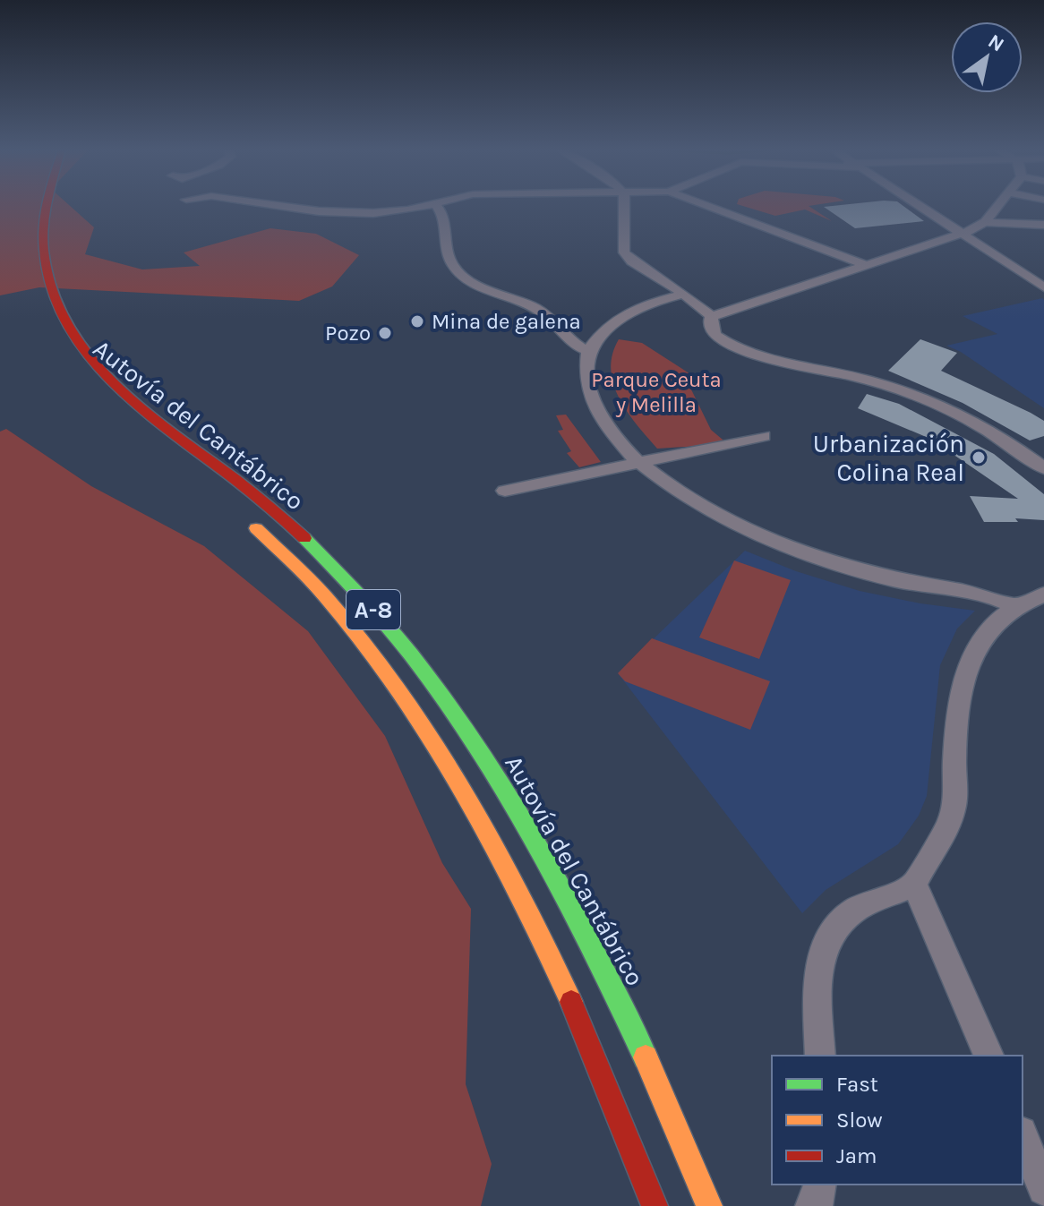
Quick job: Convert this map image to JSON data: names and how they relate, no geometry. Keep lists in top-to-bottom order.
{
  "streets": {
    "highway": ["Autovía del Cantábrico", "A-8"]
  },
  "parks": ["Parque Ceuta y Melilla"],
  "places": ["Mina de galena", "Pozo", "Urbanización Colina Real"],
  "legend": ["Fast", "Slow", "Jam"],
  "north": "top right"
}
